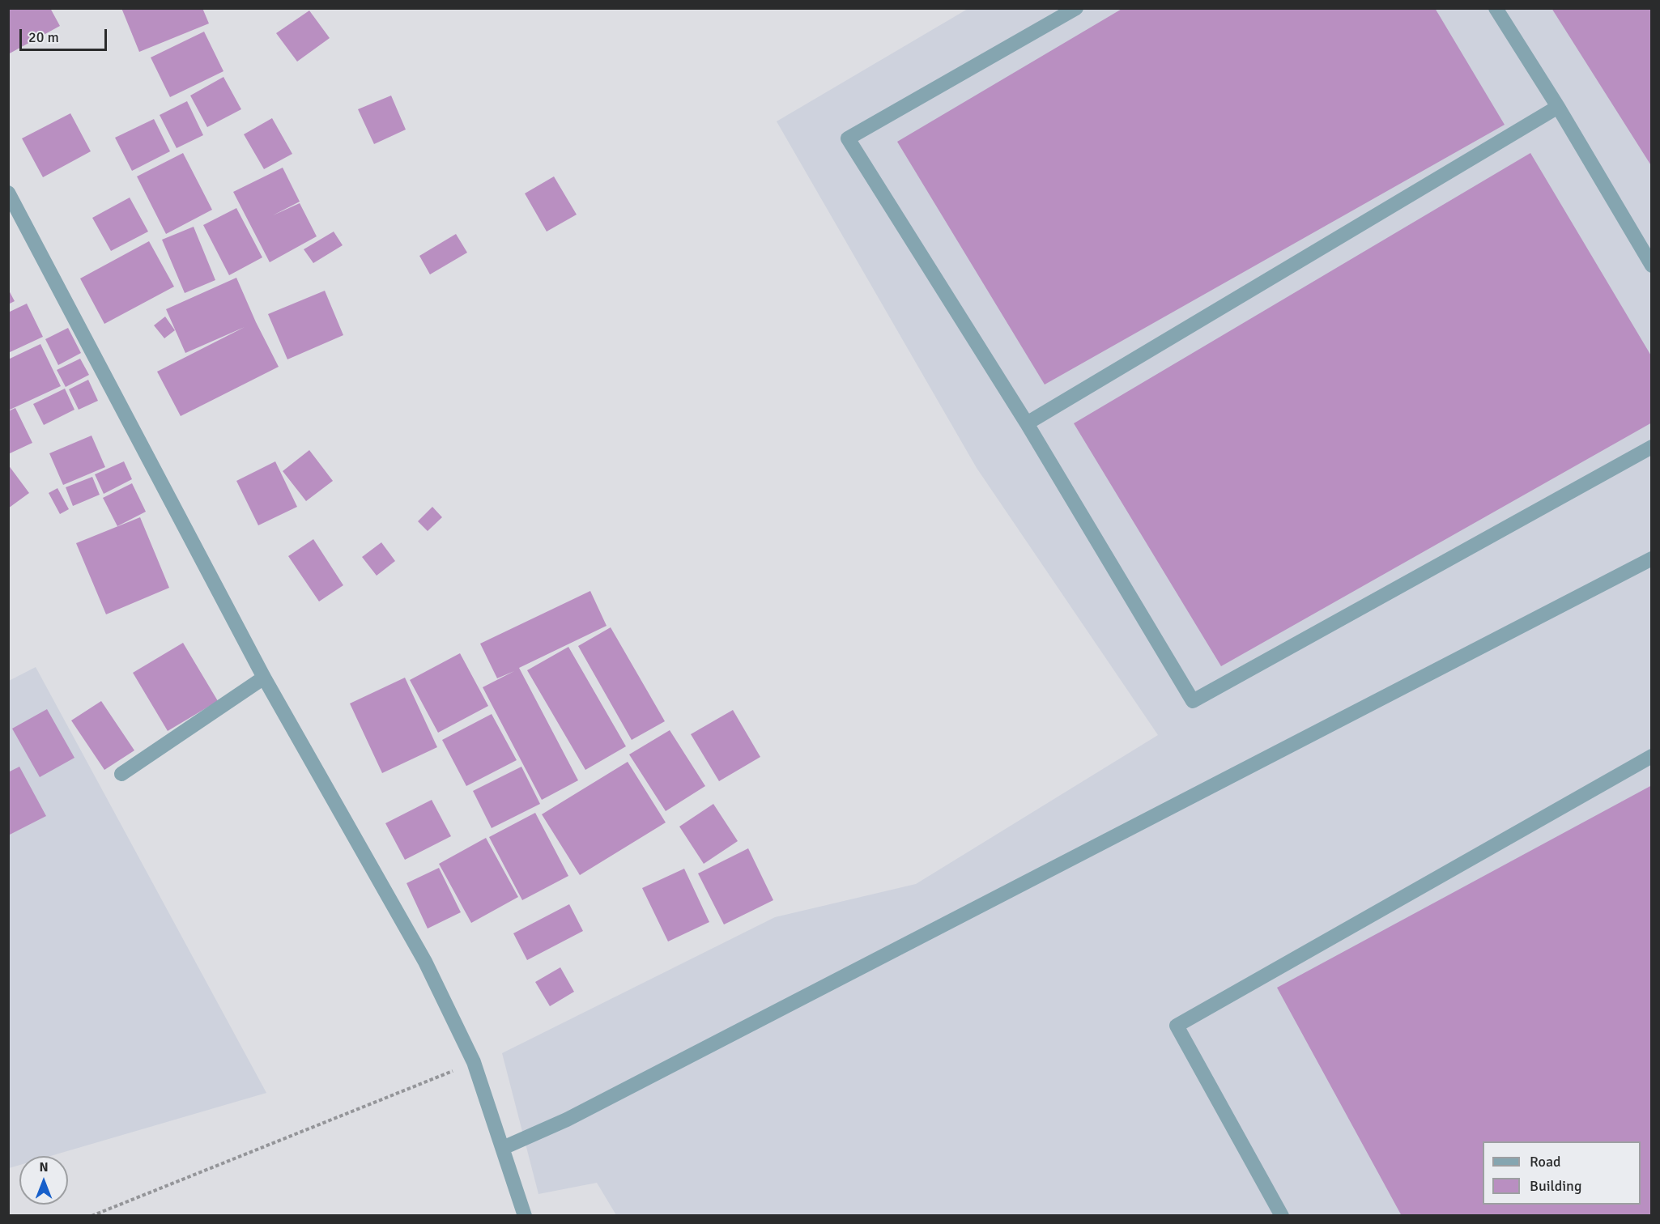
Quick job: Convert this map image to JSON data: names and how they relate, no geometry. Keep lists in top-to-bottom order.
{
  "legend": ["Road", "Building"],
  "scale_bar": "20 m",
  "north": "top"
}
